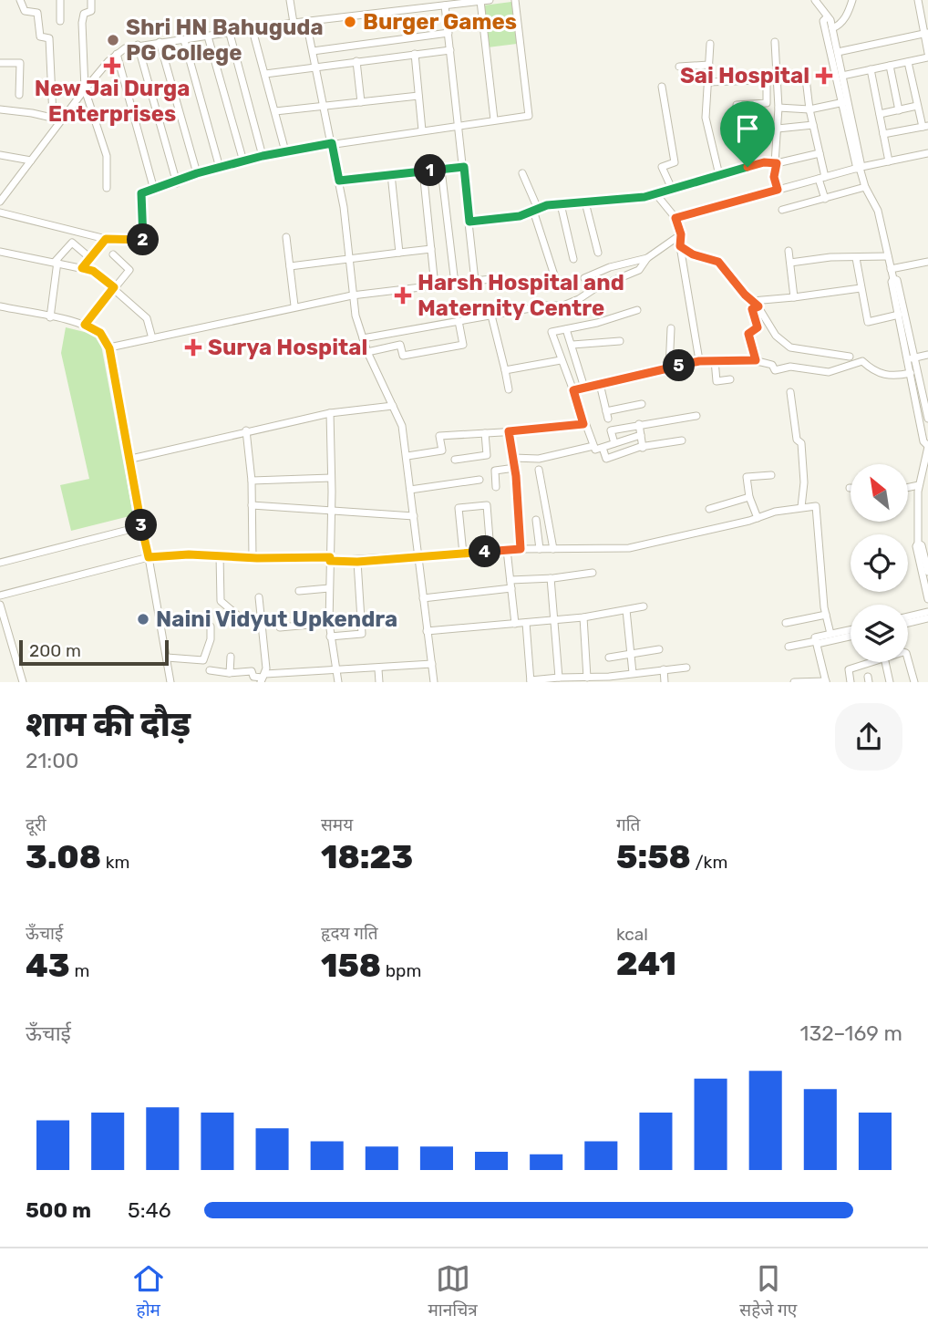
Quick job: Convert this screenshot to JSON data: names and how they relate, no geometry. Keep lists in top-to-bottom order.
{
  "places": {
    "other": ["Burger Games", "Shri HN Bahuguda PG College", "Naini Vidyut Upkendra"],
    "health": [
      "New Jai Durga Enterprises",
      "Sai Hospital",
      "Harsh Hospital and Maternity Centre",
      "Surya Hospital"
    ]
  },
  "scale_bar": "200 m",
  "north": "top left",
  "page": {
    "pins": [
      "1",
      "2",
      "5",
      "3",
      "4"
    ],
    "scale": "200 m",
    "heading": ["शाम की दौड़", "21:00"],
    "stats": [
      ["दूरी", "3.08 km"],
      ["समय", "18:23"],
      ["गति", "5:58 /km"],
      ["ऊँचाई", "43 m"],
      ["हृदय गति", "158 bpm"],
      ["kcal", "241"]
    ],
    "chart": ["ऊँचाई", "132–169 m"],
    "list": [
      {
        "name": "500 m",
        "note": "5:46"
      }
    ],
    "tabs": ["होम", "मानचित्र", "सहेजे गए"]
  }
}
